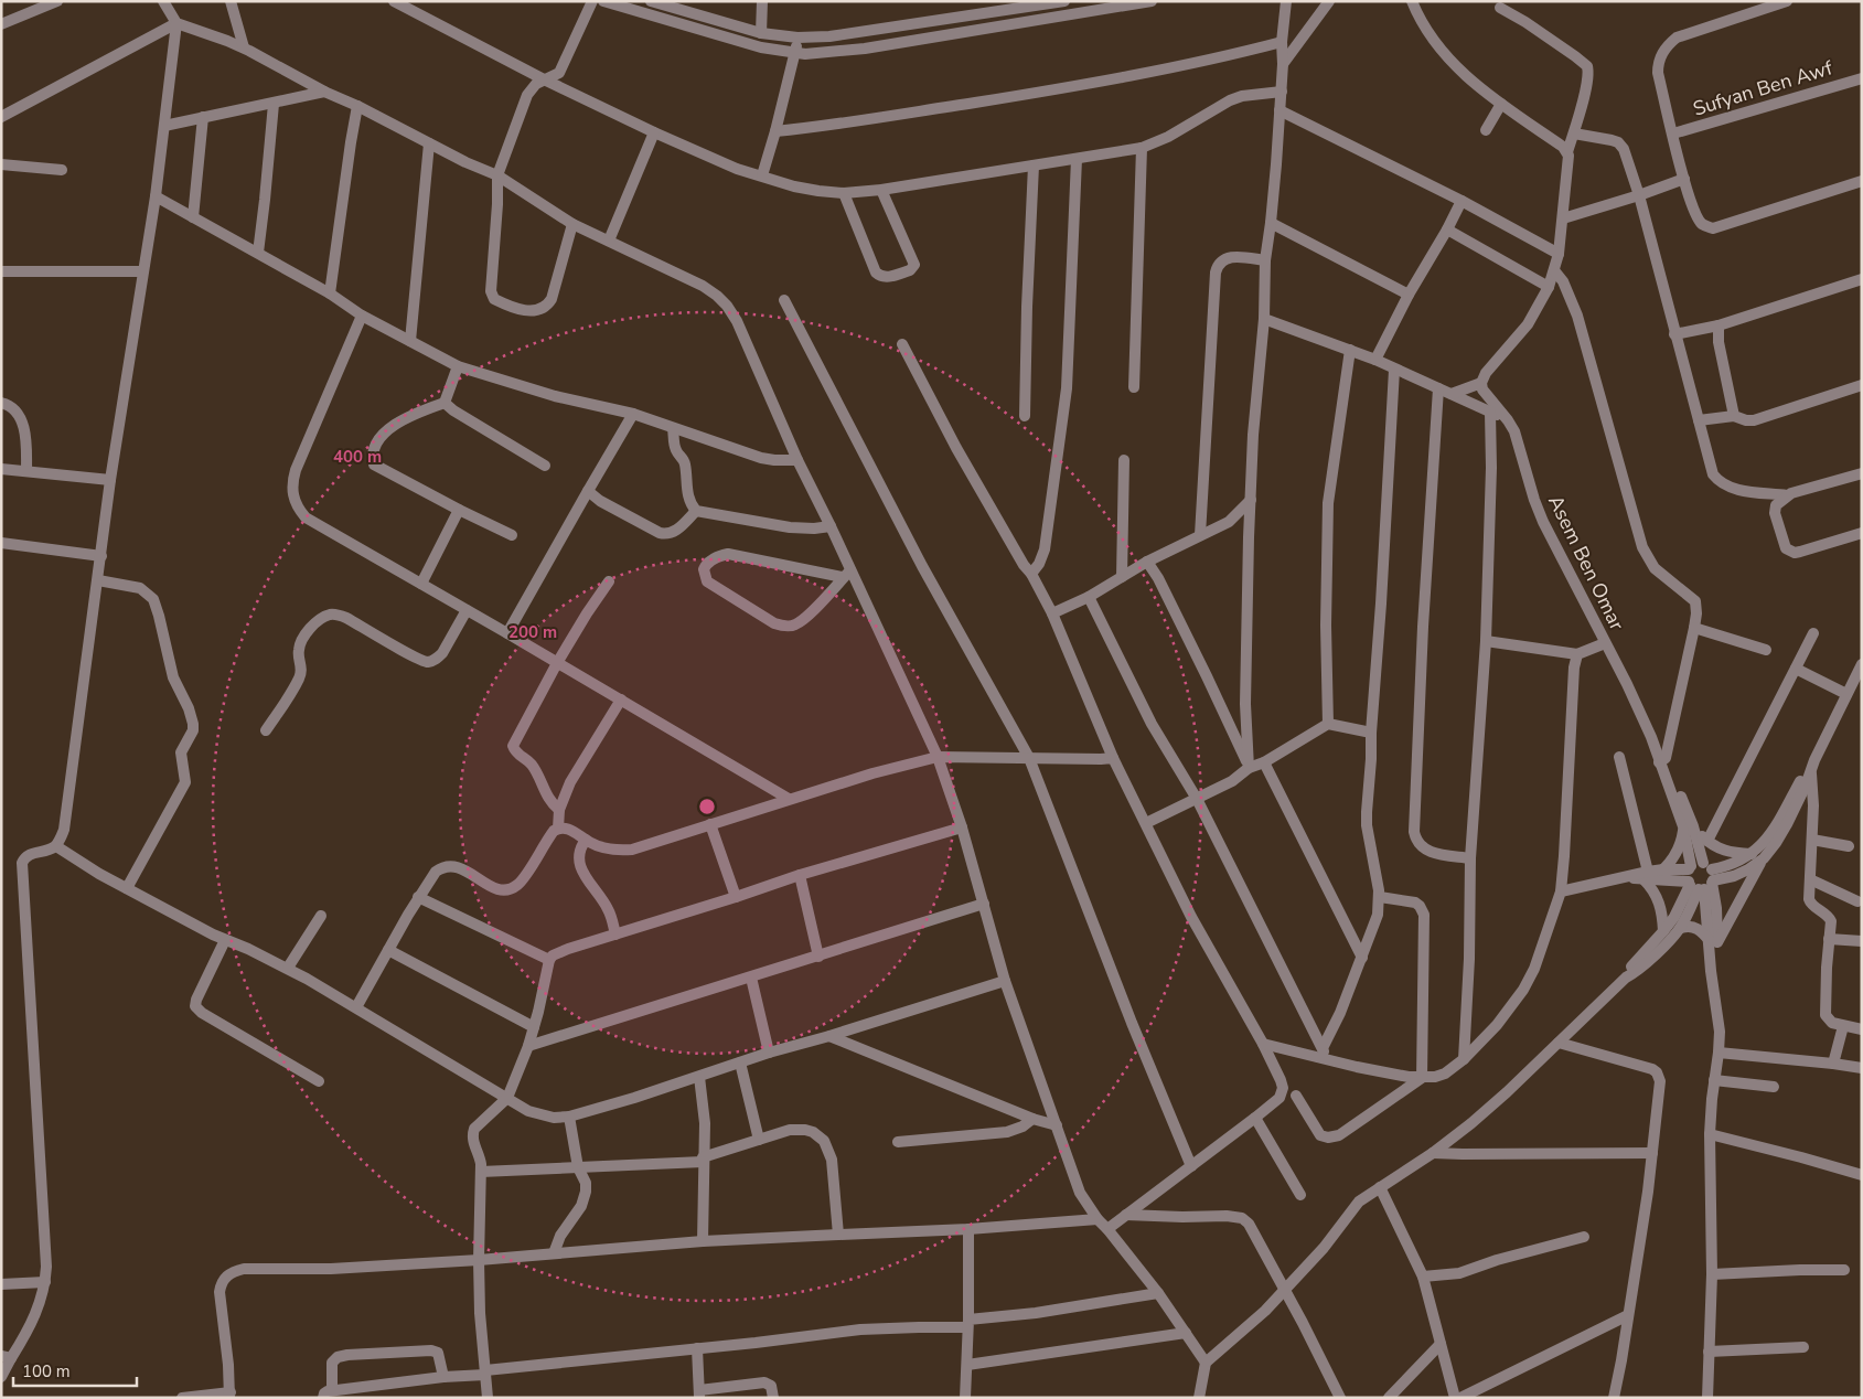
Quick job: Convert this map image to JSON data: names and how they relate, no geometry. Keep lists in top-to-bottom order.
{
  "streets": {
    "street": ["Sufyan Ben Awf", "Asem Ben Omar"]
  },
  "scale_bar": "100 m",
  "rings": ["400 m", "200 m"]
}
